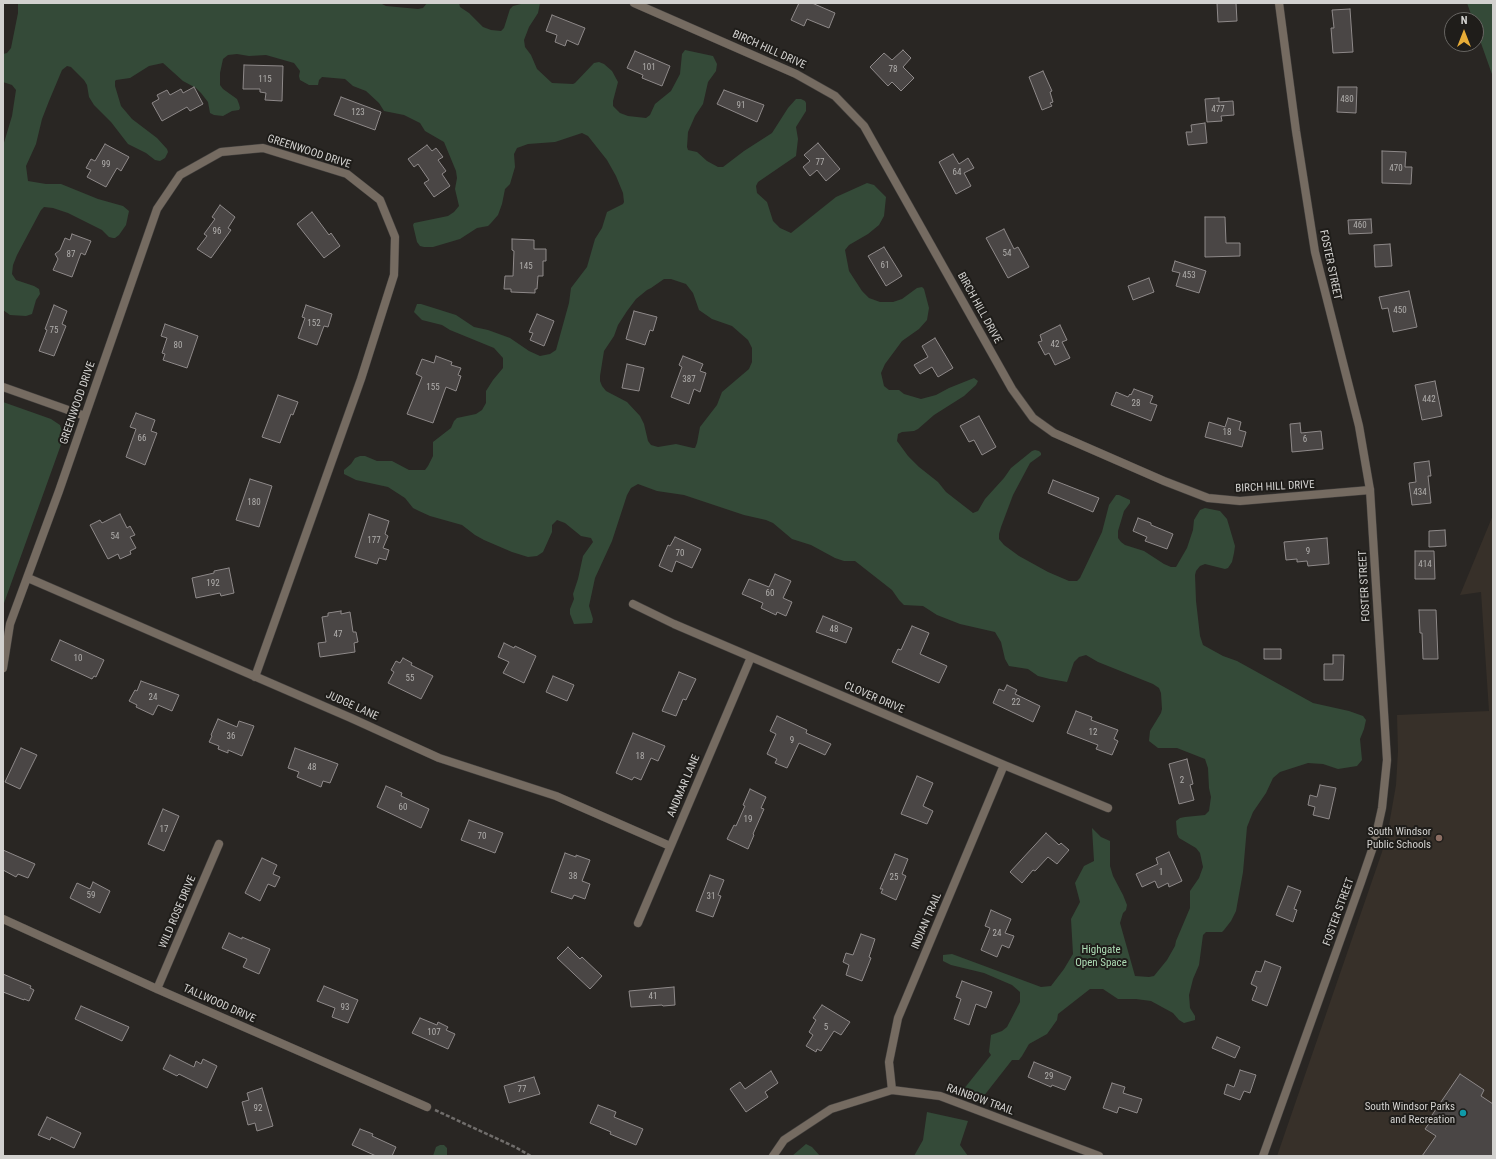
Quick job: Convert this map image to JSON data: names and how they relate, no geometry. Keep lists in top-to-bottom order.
{
  "streets": {
    "street": [
      "BIRCH HILL DRIVE",
      "GREENWOOD DRIVE",
      "FOSTER STREET",
      "CLOVER DRIVE",
      "JUDGE LANE",
      "ANDMAR LANE",
      "WILD ROSE DRIVE",
      "INDIAN TRAIL",
      "TALLWOOD DRIVE",
      "RAINBOW TRAIL"
    ]
  },
  "crossings": [
    ["BIRCH HILL DRIVE", "FOSTER STREET"],
    ["GREENWOOD DRIVE", "JUDGE LANE"],
    ["CLOVER DRIVE", "ANDMAR LANE"],
    ["CLOVER DRIVE", "INDIAN TRAIL"],
    ["JUDGE LANE", "ANDMAR LANE"],
    ["WILD ROSE DRIVE", "TALLWOOD DRIVE"],
    ["INDIAN TRAIL", "RAINBOW TRAIL"]
  ],
  "parks": ["Highgate Open Space"],
  "places": ["South Windsor Public Schools", "South Windsor Parks and Recreation"],
  "house_numbers": [
    "101",
    "78",
    "115",
    "480",
    "91",
    "477",
    "123",
    "77",
    "99",
    "470",
    "64",
    "460",
    "96",
    "54",
    "87",
    "61",
    "145",
    "453",
    "450",
    "152",
    "75",
    "42",
    "80",
    "387",
    "155",
    "442",
    "28",
    "18",
    "66",
    "6",
    "434",
    "180",
    "54",
    "177",
    "9",
    "70",
    "414",
    "192",
    "60",
    "48",
    "47",
    "10",
    "55",
    "24",
    "22",
    "12",
    "36",
    "9",
    "18",
    "48",
    "2",
    "60",
    "19",
    "17",
    "70",
    "1",
    "38",
    "25",
    "59",
    "31",
    "24",
    "41",
    "93",
    "5",
    "107",
    "29",
    "77",
    "92"
  ],
  "north": "top"
}
